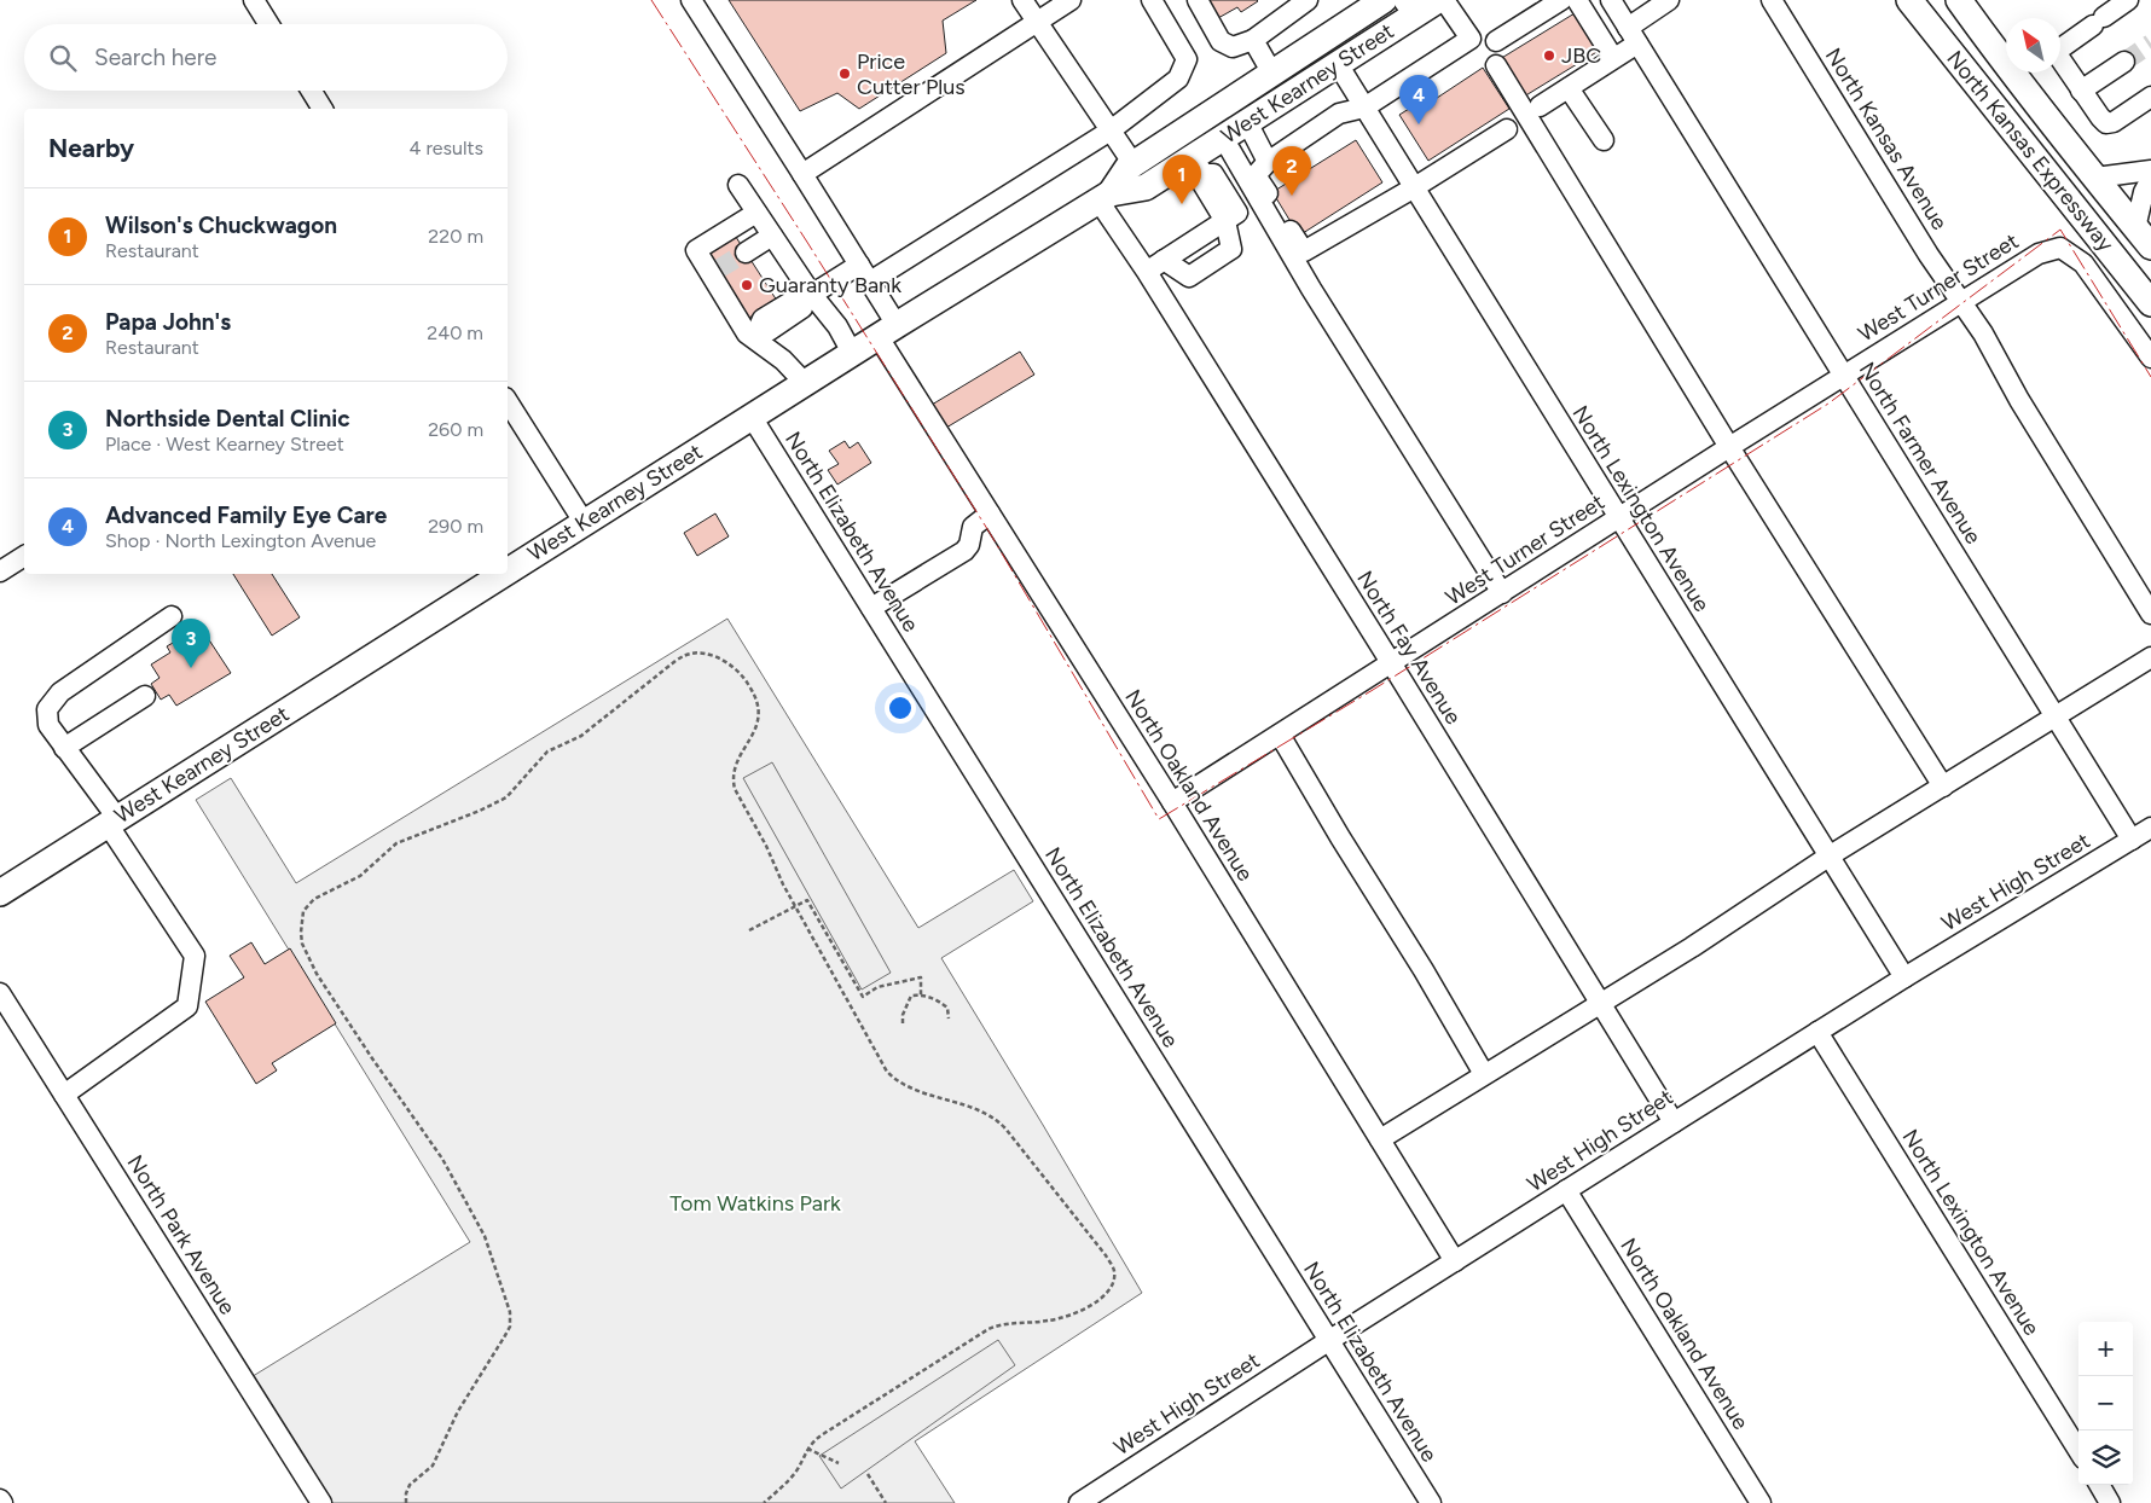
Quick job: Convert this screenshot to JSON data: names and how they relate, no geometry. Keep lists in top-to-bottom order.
{
  "streets": {
    "main road": ["West Kearney Street", "North Kansas Expressway"],
    "street": [
      "North Kansas Avenue",
      "West Turner Street",
      "North Farmer Avenue",
      "North Lexington Avenue",
      "North Elizabeth Avenue",
      "North Fay Avenue",
      "North Oakland Avenue",
      "West High Street",
      "North Park Avenue"
    ]
  },
  "crossings": [
    ["West Kearney Street", "North Lexington Avenue"],
    ["West Kearney Street", "North Elizabeth Avenue"],
    ["West Kearney Street", "North Fay Avenue"],
    ["West Kearney Street", "North Oakland Avenue"],
    ["North Kansas Avenue", "West Turner Street"],
    ["West Turner Street", "North Farmer Avenue"],
    ["West Turner Street", "North Lexington Avenue"],
    ["West Turner Street", "North Fay Avenue"],
    ["West Turner Street", "North Oakland Avenue"],
    ["North Farmer Avenue", "West High Street"],
    ["North Lexington Avenue", "West High Street"],
    ["North Elizabeth Avenue", "West High Street"],
    ["North Fay Avenue", "West High Street"],
    ["North Oakland Avenue", "West High Street"]
  ],
  "parks": ["Tom Watkins Park"],
  "places": ["JBC", "Price Cutter Plus", "Guaranty Bank"],
  "north": "top left",
  "page": {
    "search": "Search here",
    "pins": [
      "4",
      "2",
      "1",
      "3"
    ],
    "heading": ["Nearby", "4 results"],
    "list": [
      {
        "mark": "1",
        "name": "Wilson's Chuckwagon",
        "note": "Restaurant",
        "value": "220 m"
      },
      {
        "mark": "2",
        "name": "Papa John's",
        "note": "Restaurant",
        "value": "240 m"
      },
      {
        "mark": "3",
        "name": "Northside Dental Clinic",
        "note": "Place · West Kearney Street",
        "value": "260 m"
      },
      {
        "mark": "4",
        "name": "Advanced Family Eye Care",
        "note": "Shop · North Lexington Avenue",
        "value": "290 m"
      }
    ],
    "map_buttons": ["+", "−"]
  }
}
